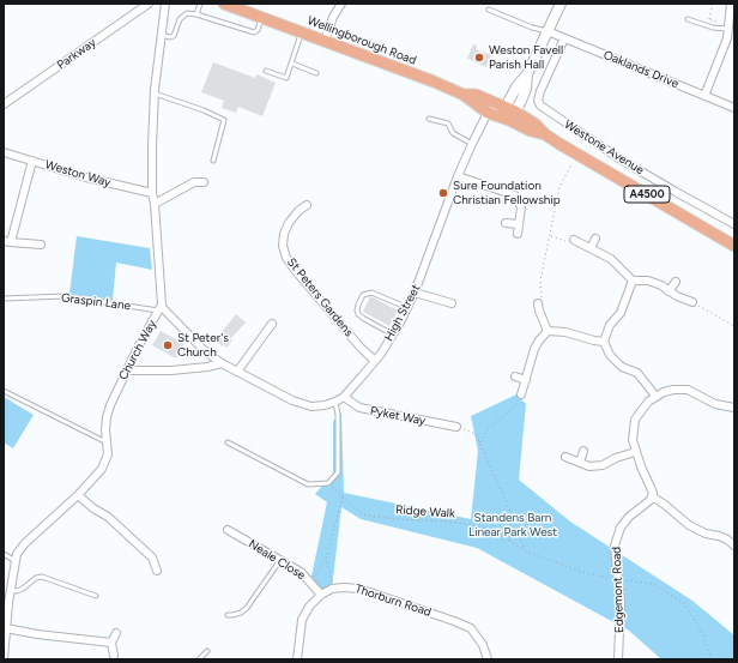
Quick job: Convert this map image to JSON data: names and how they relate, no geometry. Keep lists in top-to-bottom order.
{
  "streets": {
    "main road": ["Wellingborough Road", "A4500"],
    "street": [
      "Parkway",
      "Oaklands Drive",
      "Westone Avenue",
      "Weston Way",
      "St Peters Gardens",
      "High Street",
      "Church Way",
      "Pyket Way",
      "Neale Close",
      "Edgemont Road",
      "Thorburn Road"
    ],
    "lane": ["Graspin Lane"],
    "path": ["Ridge Walk"]
  },
  "crossings": [
    ["Wellingborough Road", "High Street"],
    ["Oaklands Drive", "Westone Avenue"],
    ["Weston Way", "Church Way"],
    ["St Peters Gardens", "High Street"],
    ["Graspin Lane", "High Street"],
    ["Graspin Lane", "Church Way"],
    ["High Street", "Church Way"],
    ["High Street", "Pyket Way"],
    ["Ridge Walk", "Edgemont Road"],
    ["Neale Close", "Thorburn Road"]
  ],
  "parks": ["Standens Barn Linear Park West"],
  "places": ["Weston Favell Parish Hall", "Sure Foundation Christian Fellowship", "St Peter's Church"]
}
